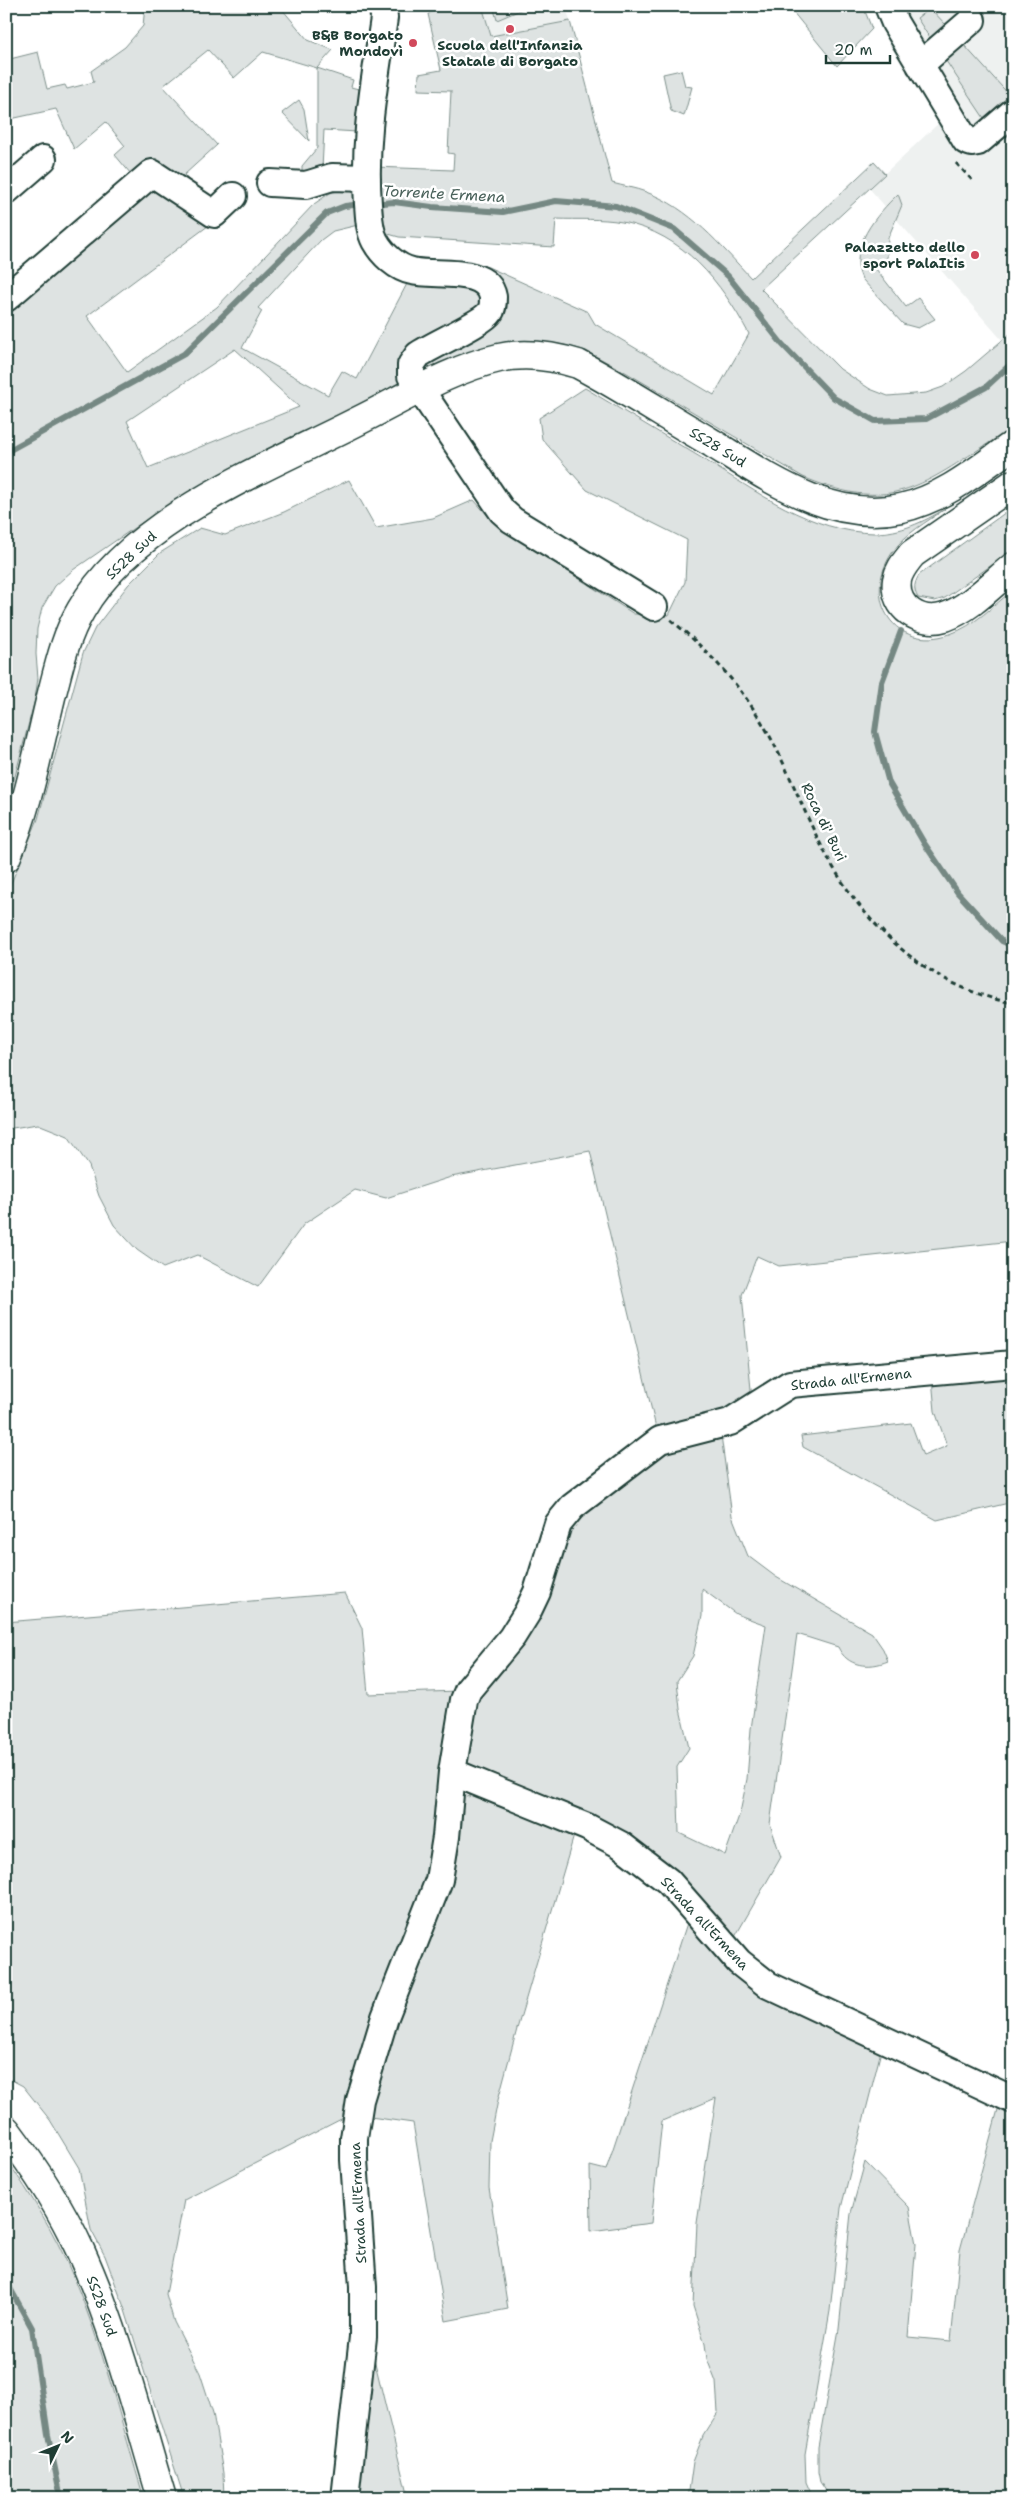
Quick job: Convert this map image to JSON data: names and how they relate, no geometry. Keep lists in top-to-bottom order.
{
  "streets": {
    "main road": ["SS28 Sud"],
    "street": ["Strada all'Ermena"],
    "path": ["Roca di' Buri"]
  },
  "water": ["Torrente Ermena"],
  "places": ["Scuola dell'Infanzia Statale di Borgato", "B&B Borgato Mondovì", "Palazzetto dello sport PalaItis"],
  "scale_bar": "20 m",
  "north": "top right"
}
